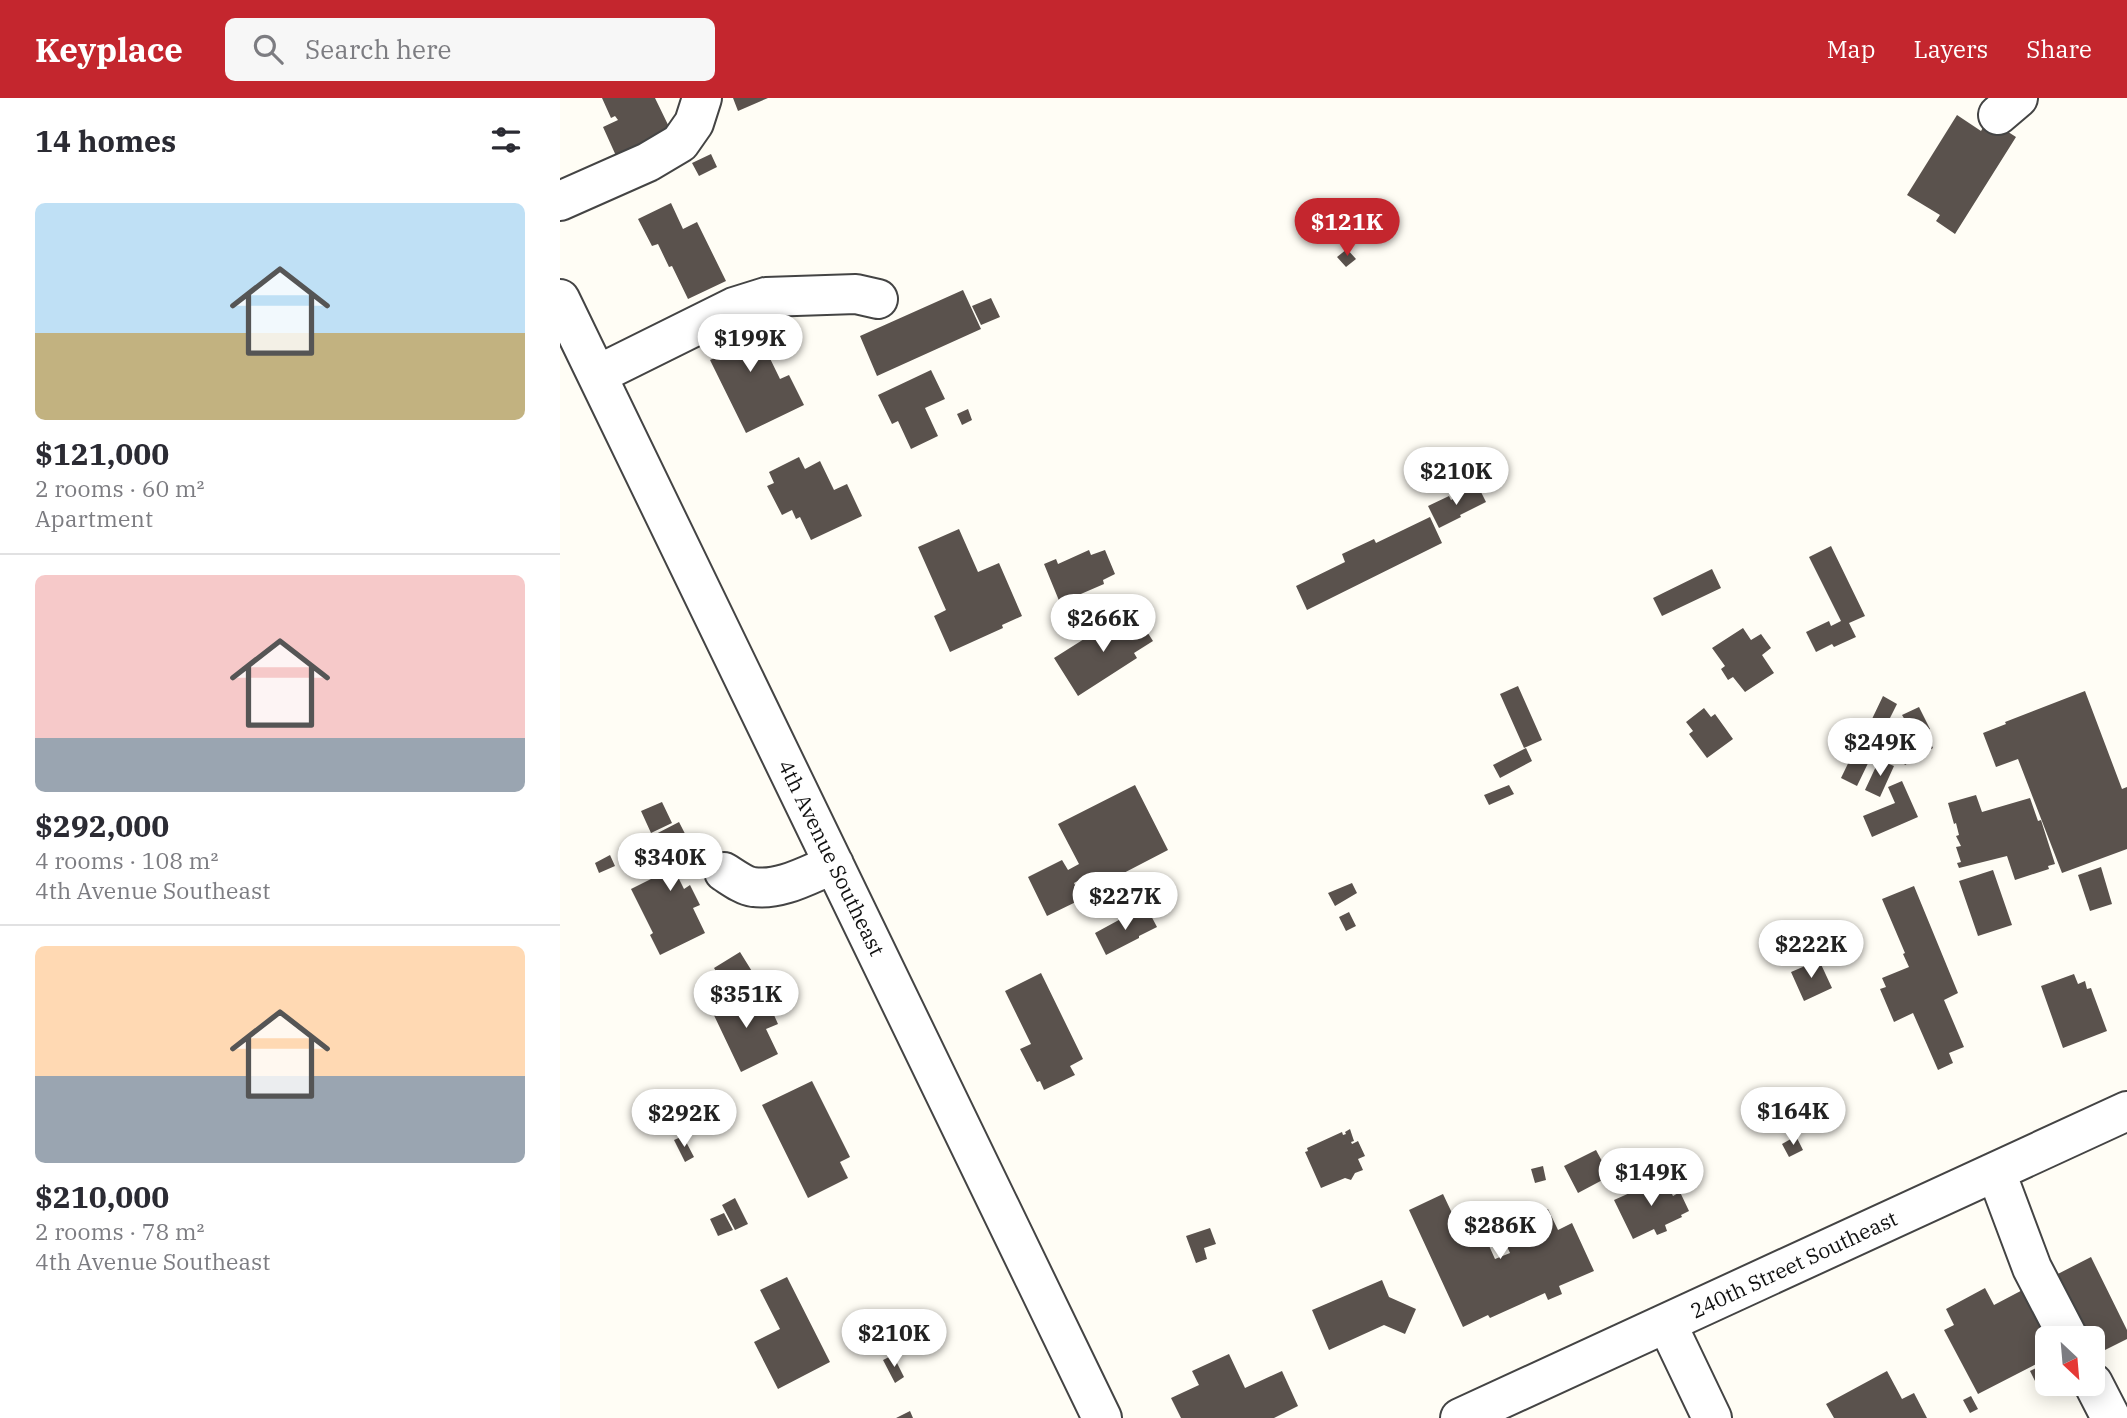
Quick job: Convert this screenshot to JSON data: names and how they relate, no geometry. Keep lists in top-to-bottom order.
{
  "streets": {
    "street": ["4th Avenue Southeast", "240th Street Southeast"]
  },
  "north": "bottom right",
  "page": {
    "header": "Keyplace",
    "search": "Search here",
    "nav": ["Map", "Layers", "Share"],
    "heading": "14 homes",
    "list": [
      {
        "name": "$121,000",
        "note": "2 rooms · 60 m² · Apartment"
      },
      {
        "name": "$292,000",
        "note": "4 rooms · 108 m² · 4th Avenue Southeast"
      },
      {
        "name": "$210,000",
        "note": "2 rooms · 78 m² · 4th Avenue Southeast"
      }
    ],
    "price": [
      "$121K",
      "$199K",
      "$210K",
      "$266K",
      "$249K",
      "$340K",
      "$227K",
      "$222K",
      "$351K",
      "$164K",
      "$292K",
      "$149K",
      "$286K",
      "$210K"
    ]
  }
}
